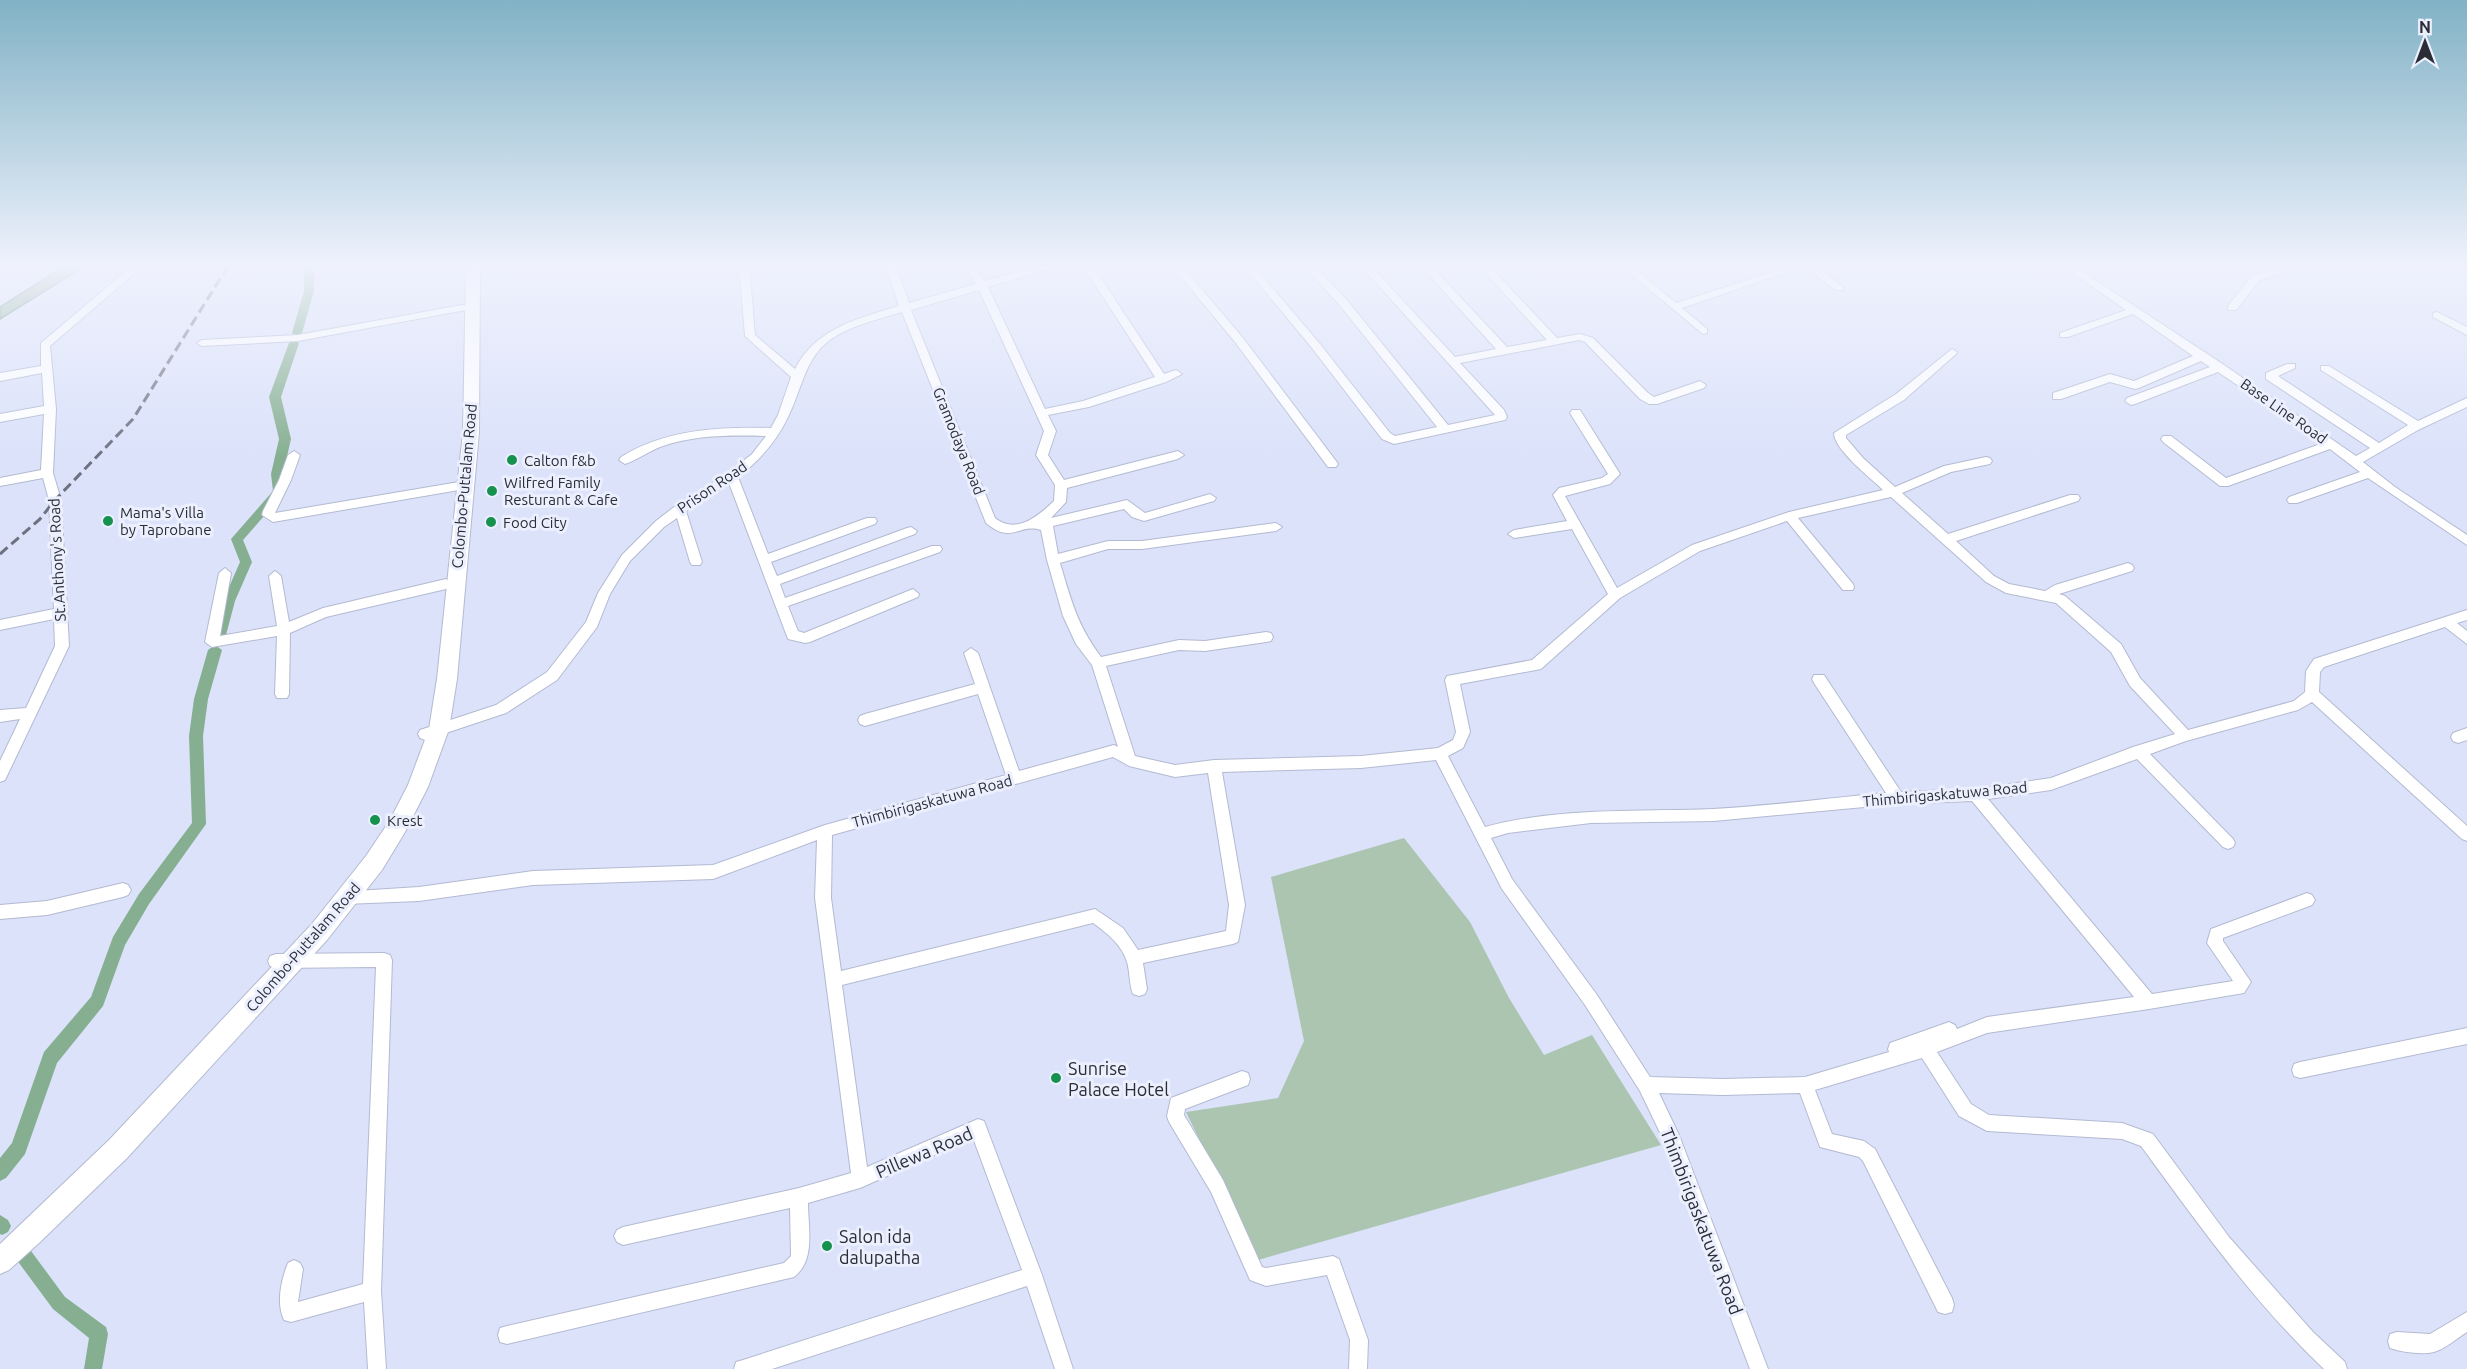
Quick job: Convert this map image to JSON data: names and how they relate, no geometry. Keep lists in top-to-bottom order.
{
  "streets": {
    "highway": ["Colombo-Puttalam Road"],
    "street": [
      "Base Line Road",
      "Gramodaya Road",
      "Prison Road",
      "St.Anthony's Road",
      "Thimbirigaskatuwa Road",
      "Pillewa Road"
    ]
  },
  "crossings": [
    ["Colombo-Puttalam Road", "Prison Road"],
    ["Colombo-Puttalam Road", "Thimbirigaskatuwa Road"],
    ["Thimbirigaskatuwa Road", "Pillewa Road"]
  ],
  "places": [
    "Calton f&b",
    "Wilfred Family Resturant & Cafe",
    "Mama's Villa by Taprobane",
    "Food City",
    "Krest",
    "Sunrise Palace Hotel",
    "Salon ida dalupatha"
  ],
  "north": "top"
}
